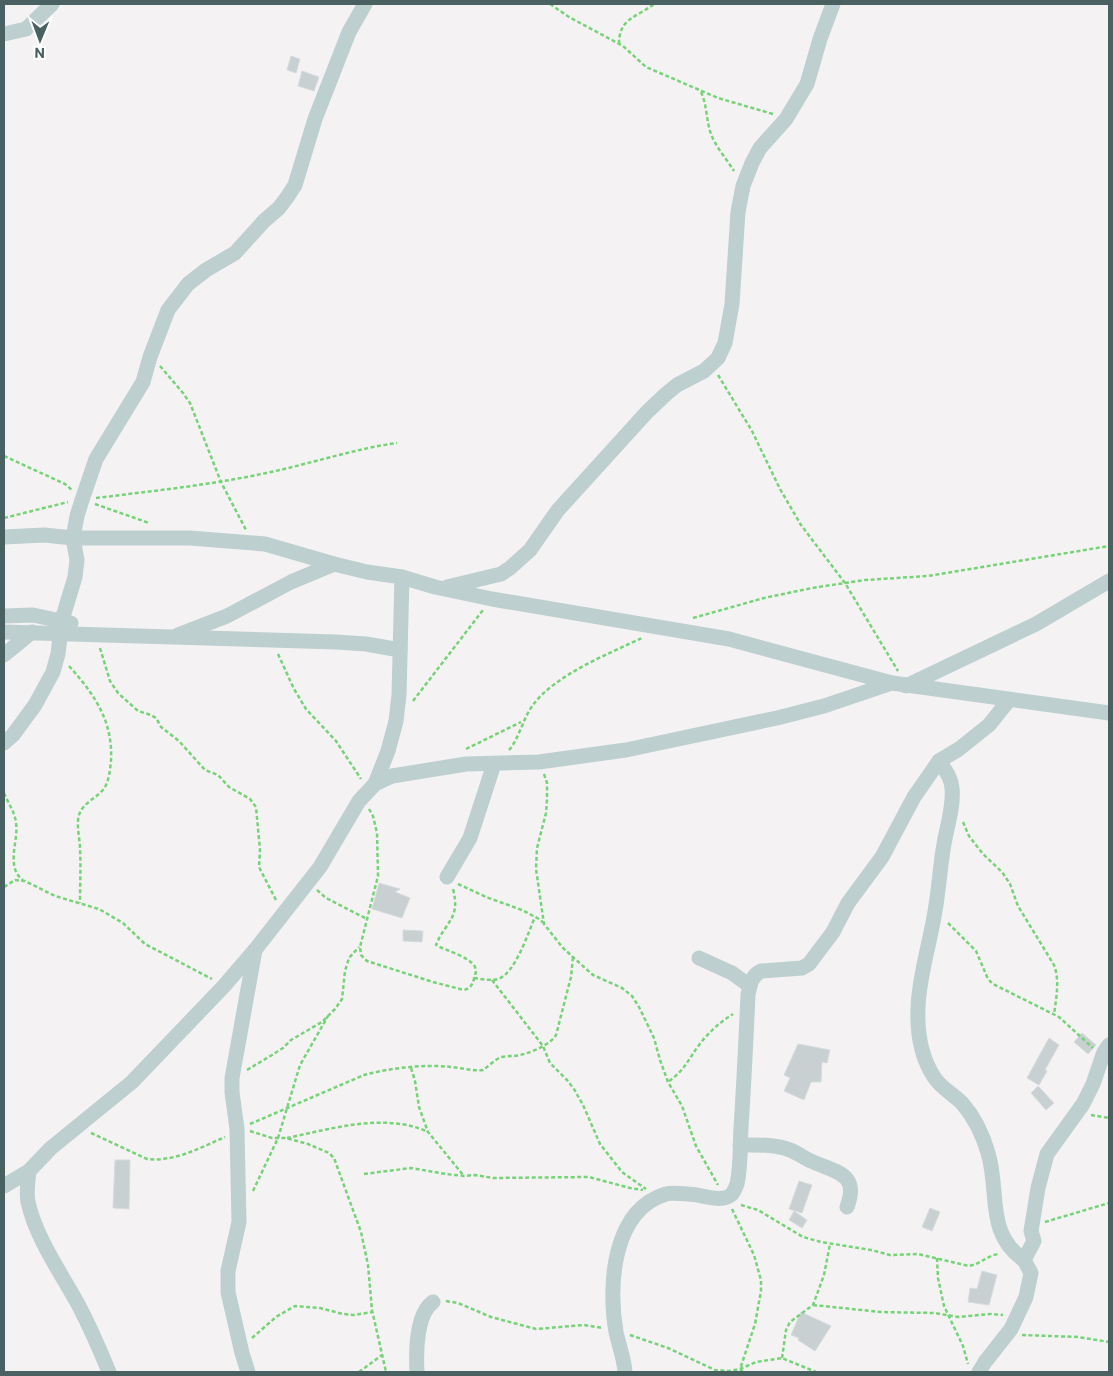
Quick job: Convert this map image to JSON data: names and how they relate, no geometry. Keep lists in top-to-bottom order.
{
  "north": "bottom"
}
